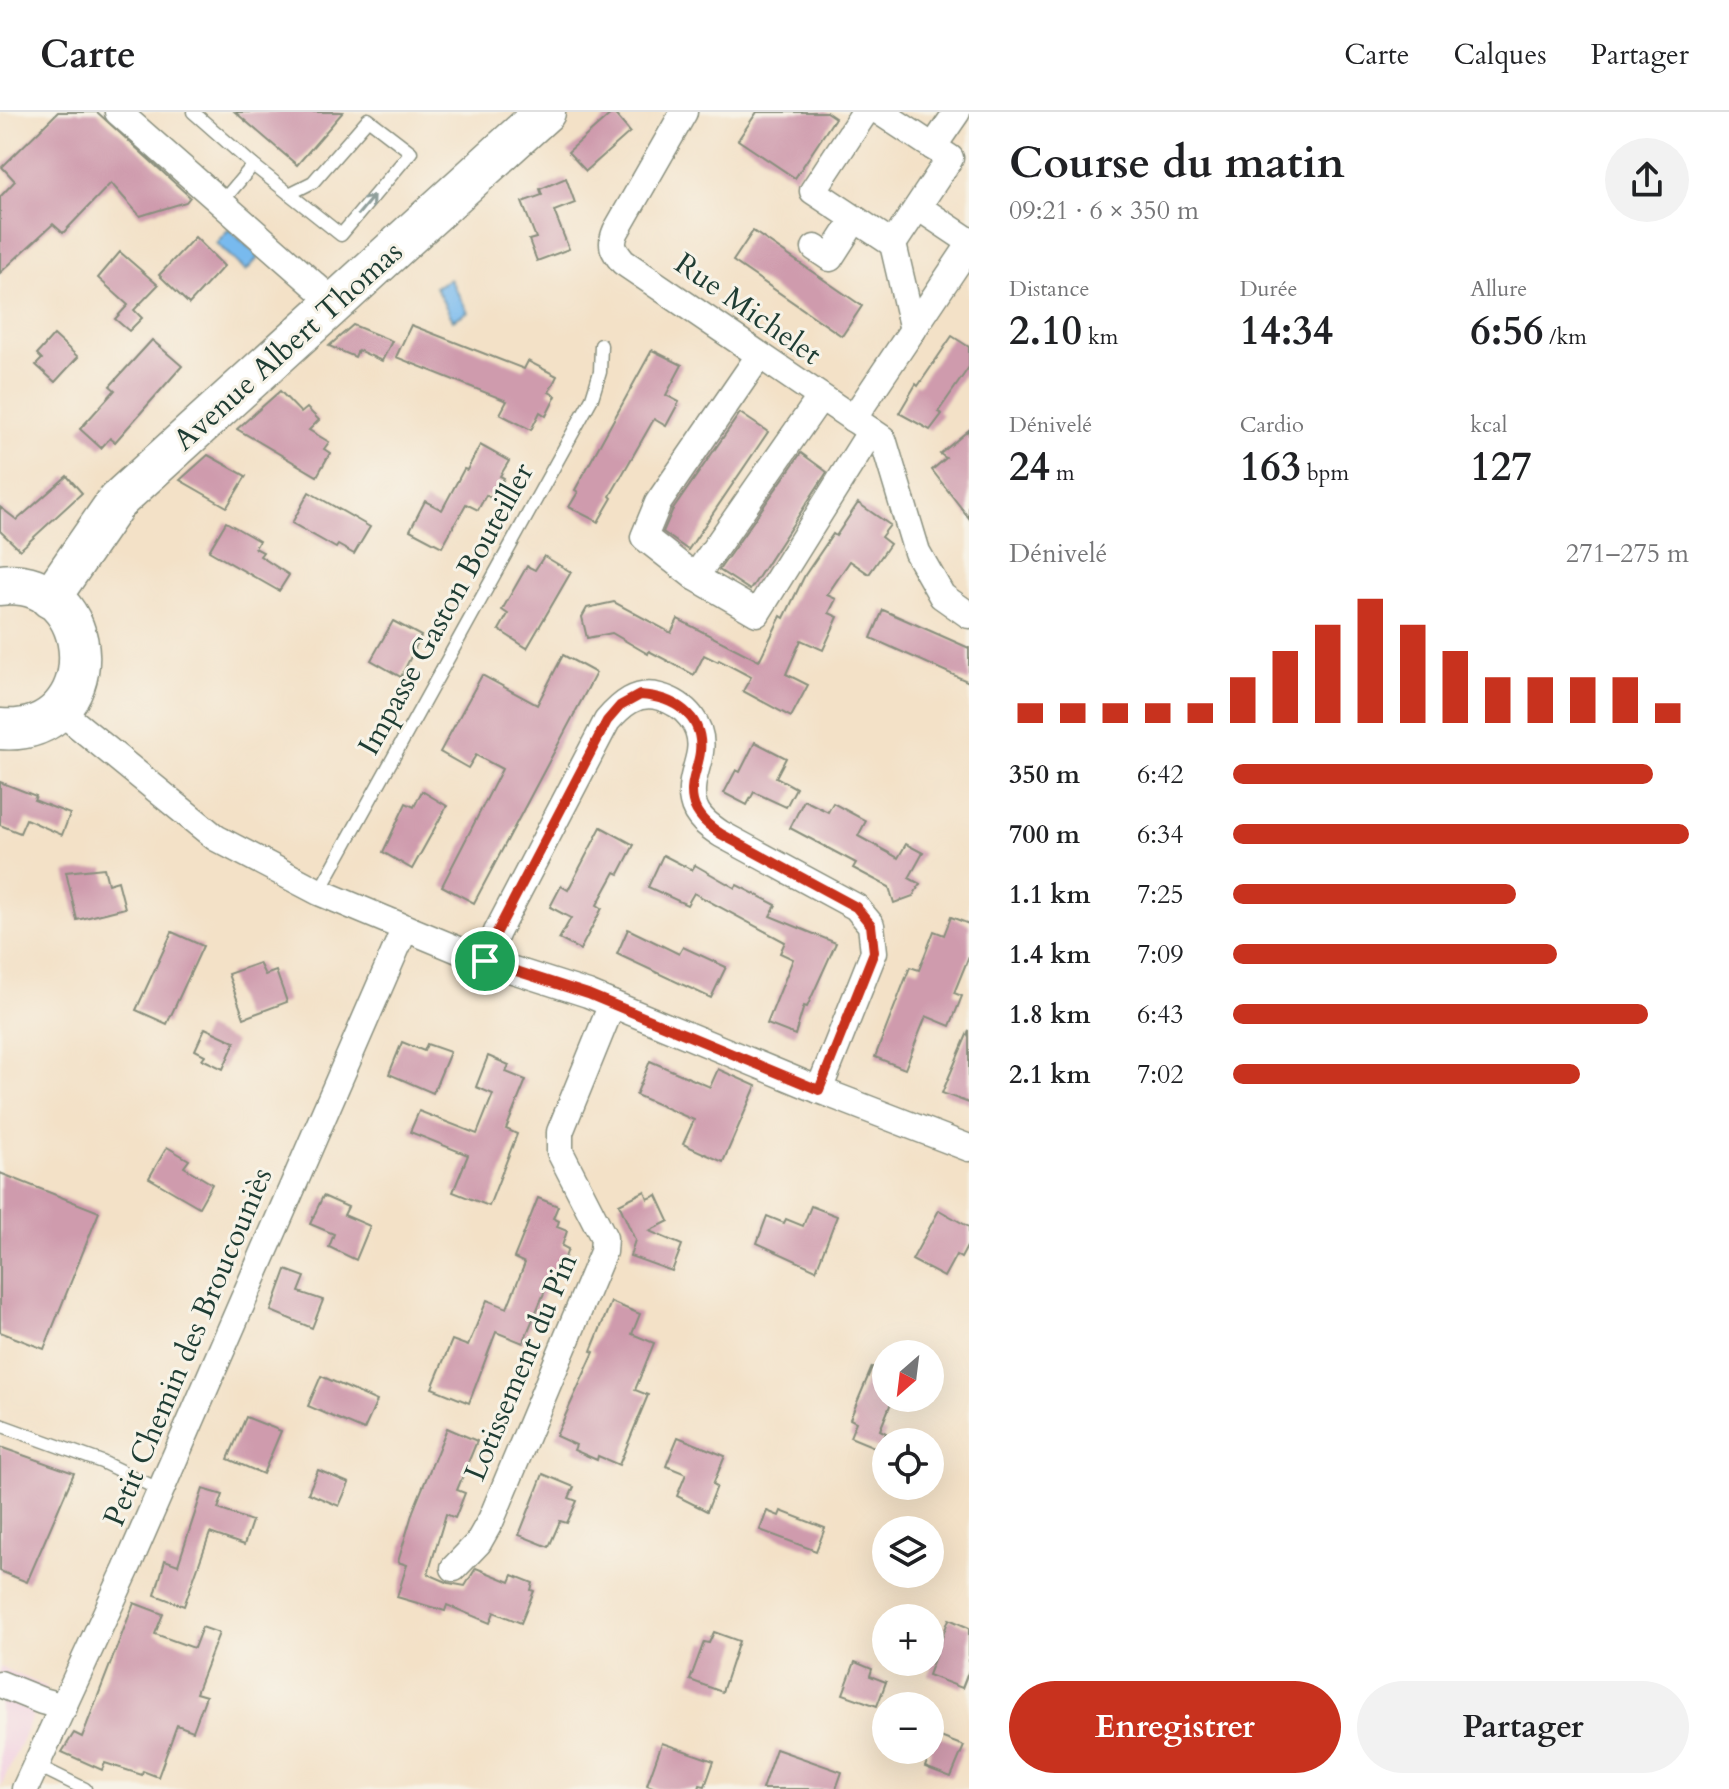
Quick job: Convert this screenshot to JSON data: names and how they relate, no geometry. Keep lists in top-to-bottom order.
{
  "streets": {
    "main road": ["Avenue Albert Thomas"],
    "street": ["Rue Michelet", "Petit Chemin des Broucouniès", "Lotissement du Pin"],
    "lane": ["Impasse Gaston Bouteiller"]
  },
  "north": "bottom left",
  "page": {
    "header": "Carte",
    "nav": ["Carte", "Calques", "Partager"],
    "heading": ["Course du matin", "09:21 · 6 × 350 m"],
    "stats": [
      ["Distance", "2.10 km"],
      ["Durée", "14:34"],
      ["Allure", "6:56 /km"],
      ["Dénivelé", "24 m"],
      ["Cardio", "163 bpm"],
      ["kcal", "127"]
    ],
    "chart": ["Dénivelé", "271–275 m"],
    "list": [
      {
        "name": "350 m",
        "note": "6:42"
      },
      {
        "name": "700 m",
        "note": "6:34"
      },
      {
        "name": "1.1 km",
        "note": "7:25"
      },
      {
        "name": "1.4 km",
        "note": "7:09"
      },
      {
        "name": "1.8 km",
        "note": "6:43"
      },
      {
        "name": "2.1 km",
        "note": "7:02"
      }
    ],
    "map_buttons": ["+", "−"],
    "buttons": ["Enregistrer", "Partager"]
  }
}
